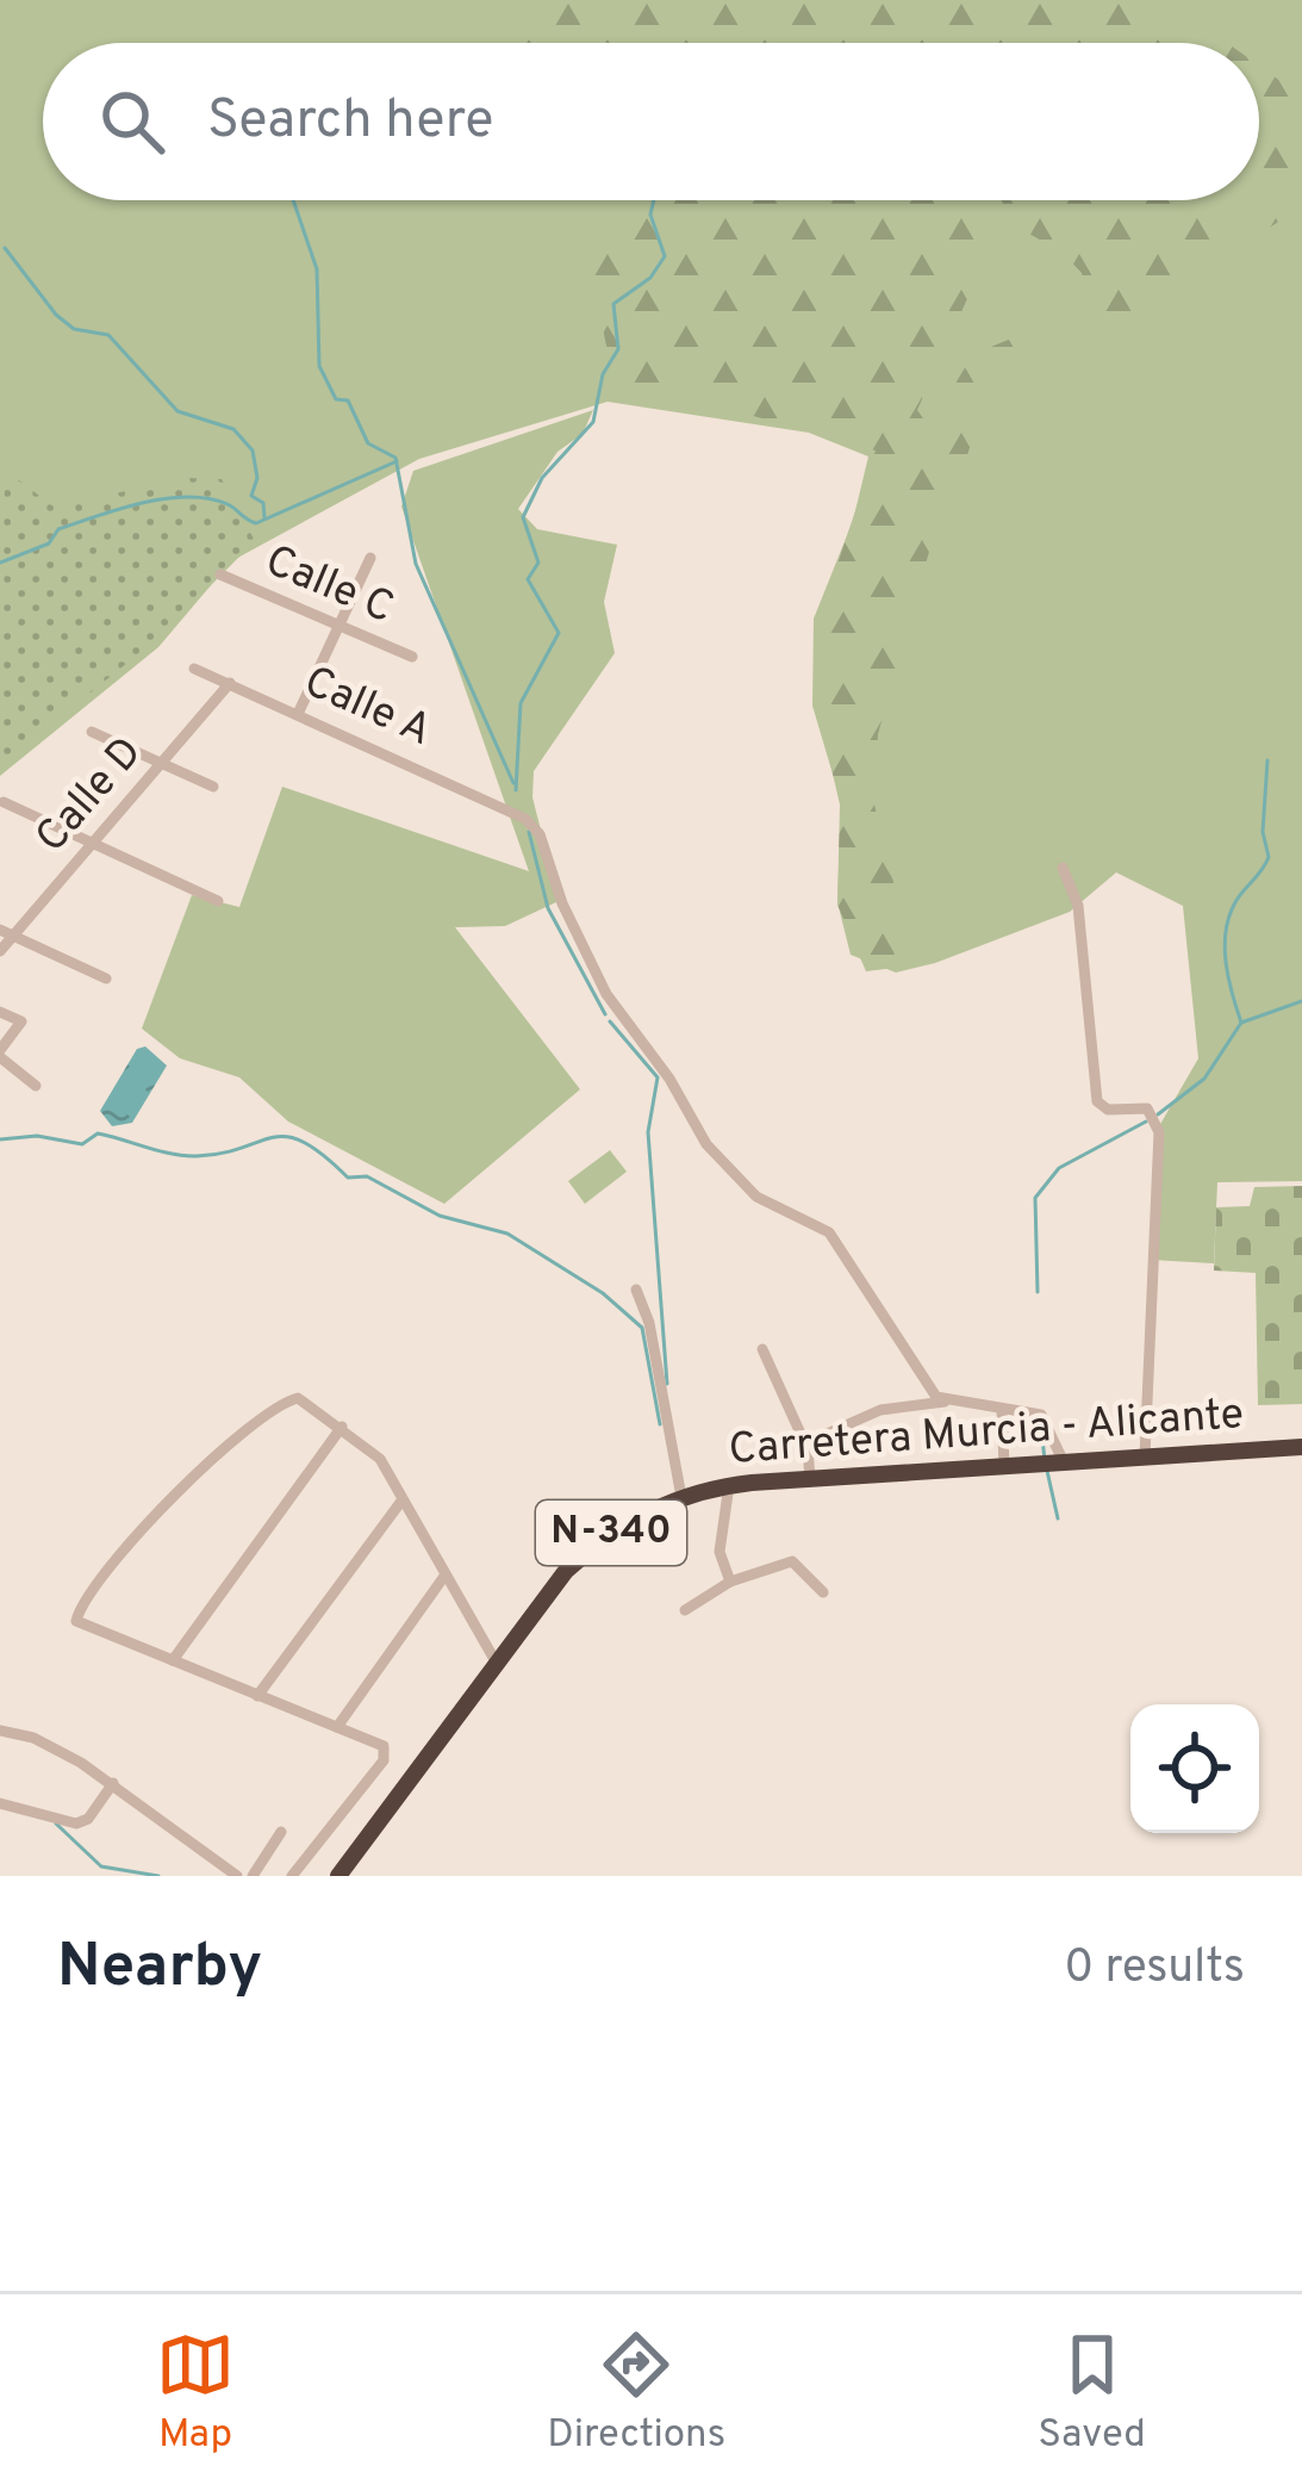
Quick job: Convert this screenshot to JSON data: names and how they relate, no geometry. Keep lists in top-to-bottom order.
{
  "streets": {
    "highway": ["Carretera Murcia - Alicante", "N-340"],
    "street": ["Calle C", "Calle A", "Calle D"]
  },
  "crossings": [
    ["Calle A", "Calle D"]
  ],
  "page": {
    "search": "Search here",
    "heading": ["Nearby", "0 results"],
    "nav": ["Map", "Directions", "Saved"]
  }
}
